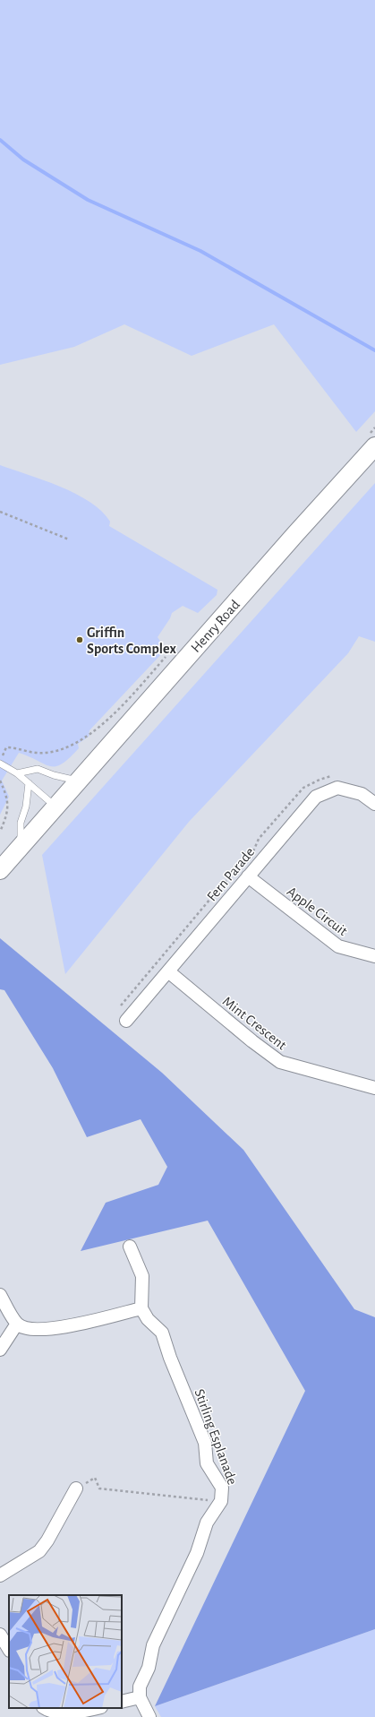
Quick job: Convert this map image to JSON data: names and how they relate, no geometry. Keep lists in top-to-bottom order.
{
  "streets": {
    "main road": ["Henry Road"],
    "street": [
      "Fern Parade",
      "Apple Circuit",
      "Mint Crescent",
      "Stirling Esplanade"
    ]
  },
  "crossings": [
    ["Fern Parade", "Apple Circuit"],
    ["Fern Parade", "Mint Crescent"]
  ],
  "places": ["Griffin Sports Complex"]
}
